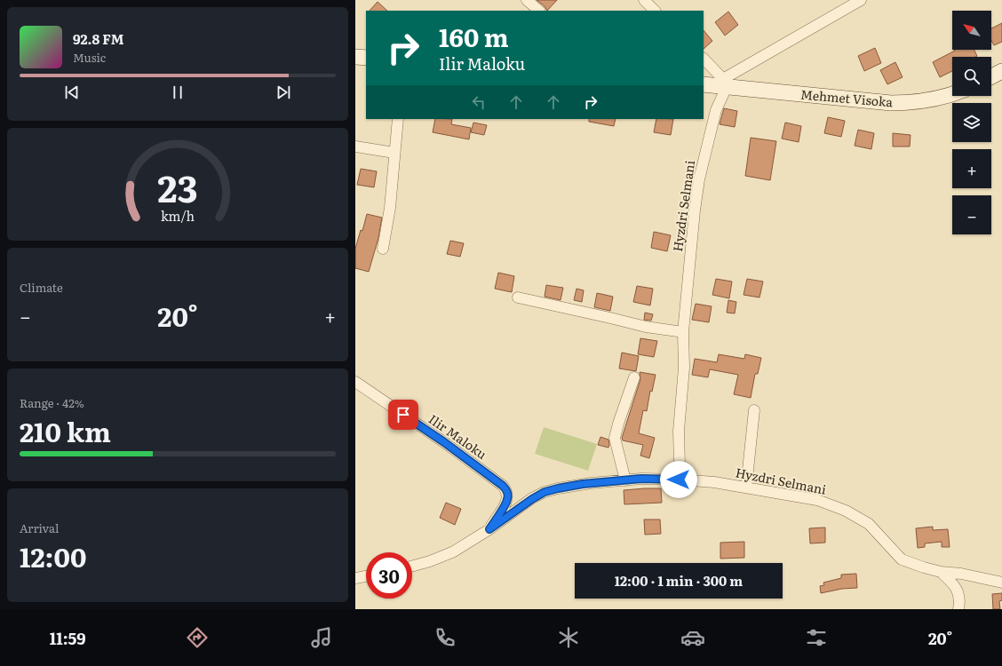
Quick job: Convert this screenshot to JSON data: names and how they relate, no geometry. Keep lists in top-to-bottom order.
{
  "streets": {
    "main road": ["Mehmet Visoka"],
    "street": ["Hyzdri Selmani", "Ilir Maloku"]
  },
  "crossings": [
    ["Mehmet Visoka", "Hyzdri Selmani"],
    ["Hyzdri Selmani", "Ilir Maloku"]
  ],
  "north": "top left",
  "page": {
    "map_buttons": ["+", "−"],
    "turn": ["160 m", "Ilir Maloku"],
    "song": ["92.8 FM", "Music"],
    "tile": [
      "Climate",
      ["Range · 42%", "210 km"],
      ["Arrival", "12:00"]
    ],
    "heat": ["−", "20°", "+"],
    "limit": "30",
    "trip": "12:00 · 1 min · 300 m",
    "tabs": ["11:59", "20°"],
    "gauge": ["23", "km/h"]
  }
}
